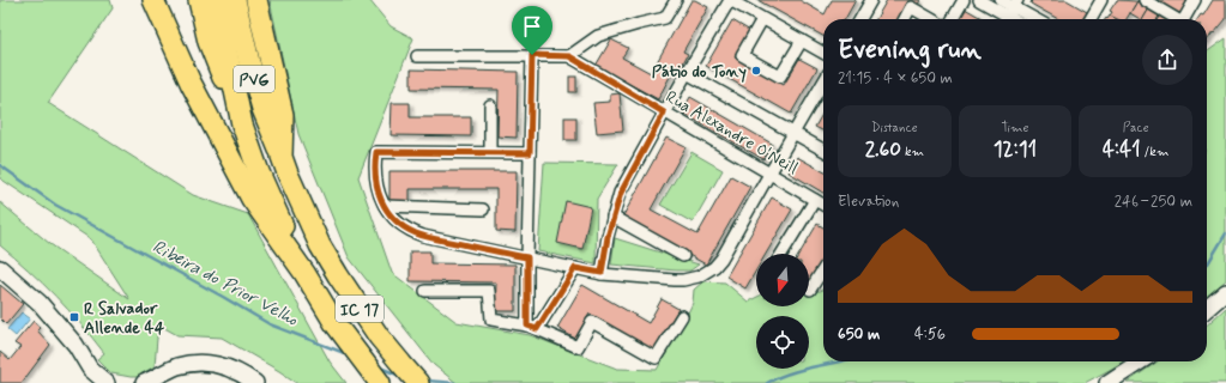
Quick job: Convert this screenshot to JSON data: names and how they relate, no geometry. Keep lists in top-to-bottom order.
{
  "streets": {
    "highway": ["PVG", "IC 17"],
    "street": ["Rua Alexandre O'Neill"]
  },
  "crossings": [
    ["PVG", "IC 17"]
  ],
  "water": ["Ribeira do Prior Velho"],
  "places": {
    "other": ["Pátio do Tony"],
    "transit": ["R Salvador Allende 44"]
  },
  "north": "bottom",
  "page": {
    "heading": ["Evening run", "21:15 · 4 × 650 m"],
    "stats": [
      ["Distance", "2.60 km"],
      ["Time", "12:11"],
      ["Pace", "4:41 /km"]
    ],
    "chart": ["Elevation", "246–250 m"],
    "list": [
      {
        "name": "650 m",
        "note": "4:56"
      }
    ]
  }
}
